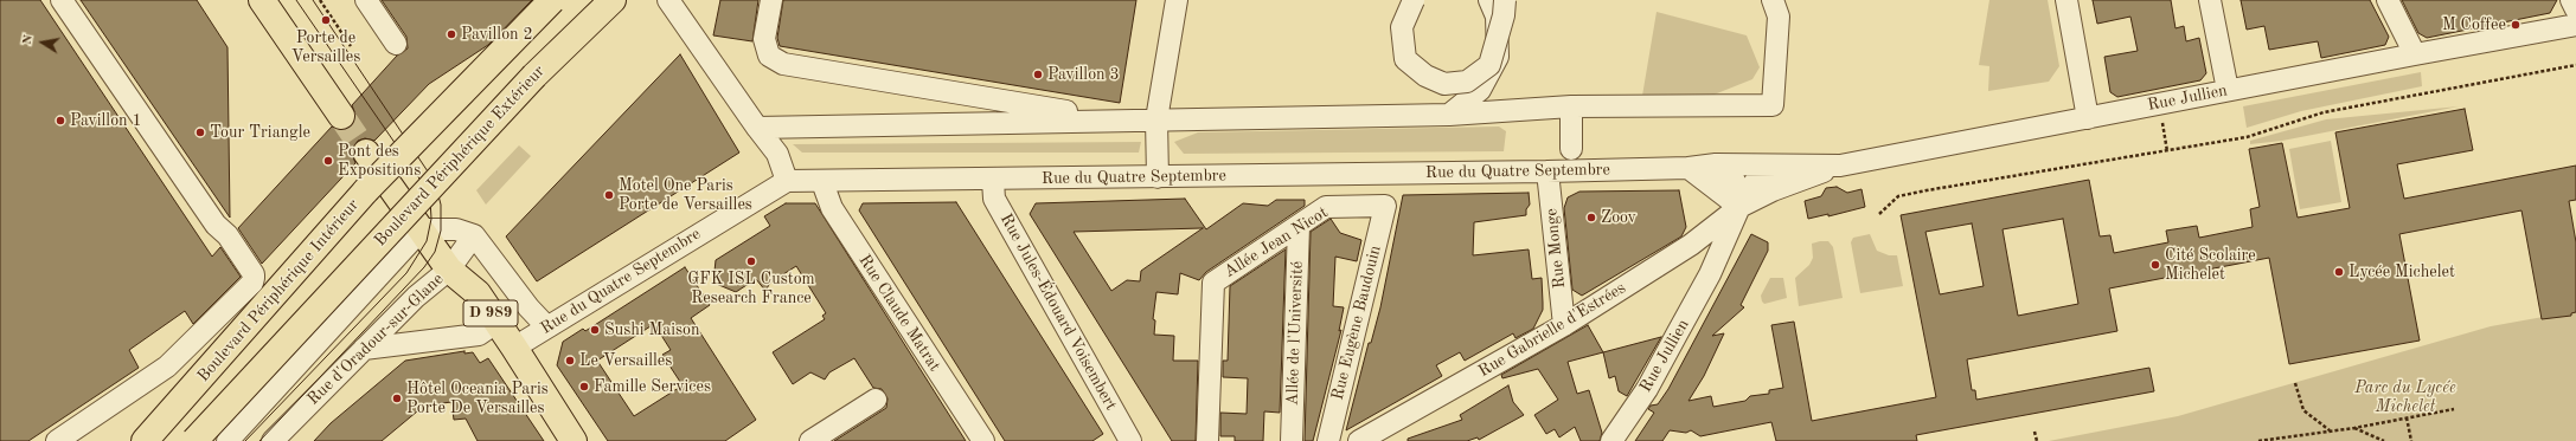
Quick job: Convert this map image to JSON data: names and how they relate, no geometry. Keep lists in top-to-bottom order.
{
  "streets": {
    "main road": ["Boulevard Périphérique Extérieur", "Boulevard Périphérique Intérieur", "D 989"],
    "street": [
      "Rue Jullien",
      "Rue du Quatre Septembre",
      "Allée Jean Nicot",
      "Rue Monge",
      "Rue Jules-Édouard Voisembert",
      "Rue Claude Matrat",
      "Rue Eugène Baudouin",
      "Rue Gabrielle d'Estrées",
      "Allée de l'Université",
      "Rue d'Oradour-sur-Glane"
    ]
  },
  "crossings": [
    ["Rue Jullien", "Rue du Quatre Septembre"],
    ["Rue Jullien", "Rue Gabrielle d'Estrées"],
    ["Rue du Quatre Septembre", "Rue Monge"],
    ["Rue du Quatre Septembre", "Rue Jules-Édouard Voisembert"],
    ["Rue du Quatre Septembre", "D 989"],
    ["Rue du Quatre Septembre", "Rue Claude Matrat"],
    ["Allée Jean Nicot", "Rue Eugène Baudouin"],
    ["Allée Jean Nicot", "Allée de l'Université"],
    ["Rue Monge", "Rue Gabrielle d'Estrées"],
    ["D 989", "Rue d'Oradour-sur-Glane"]
  ],
  "parks": ["Parc du Lycée Michelet"],
  "places": [
    "Porte de Versailles",
    "M Coffee",
    "Pavillon 2",
    "Pavillon 3",
    "Pavillon 1",
    "Tour Triangle",
    "Pont des Expositions",
    "Motel One Paris Porte de Versailles",
    "Zoov",
    "GFK ISL Custom Research France",
    "Cité Scolaire Michelet",
    "Lycée Michelet",
    "Sushi Maison",
    "Le Versailles",
    "Famille Services",
    "Hôtel Oceania Paris Porte De Versailles"
  ],
  "north": "left"
}
